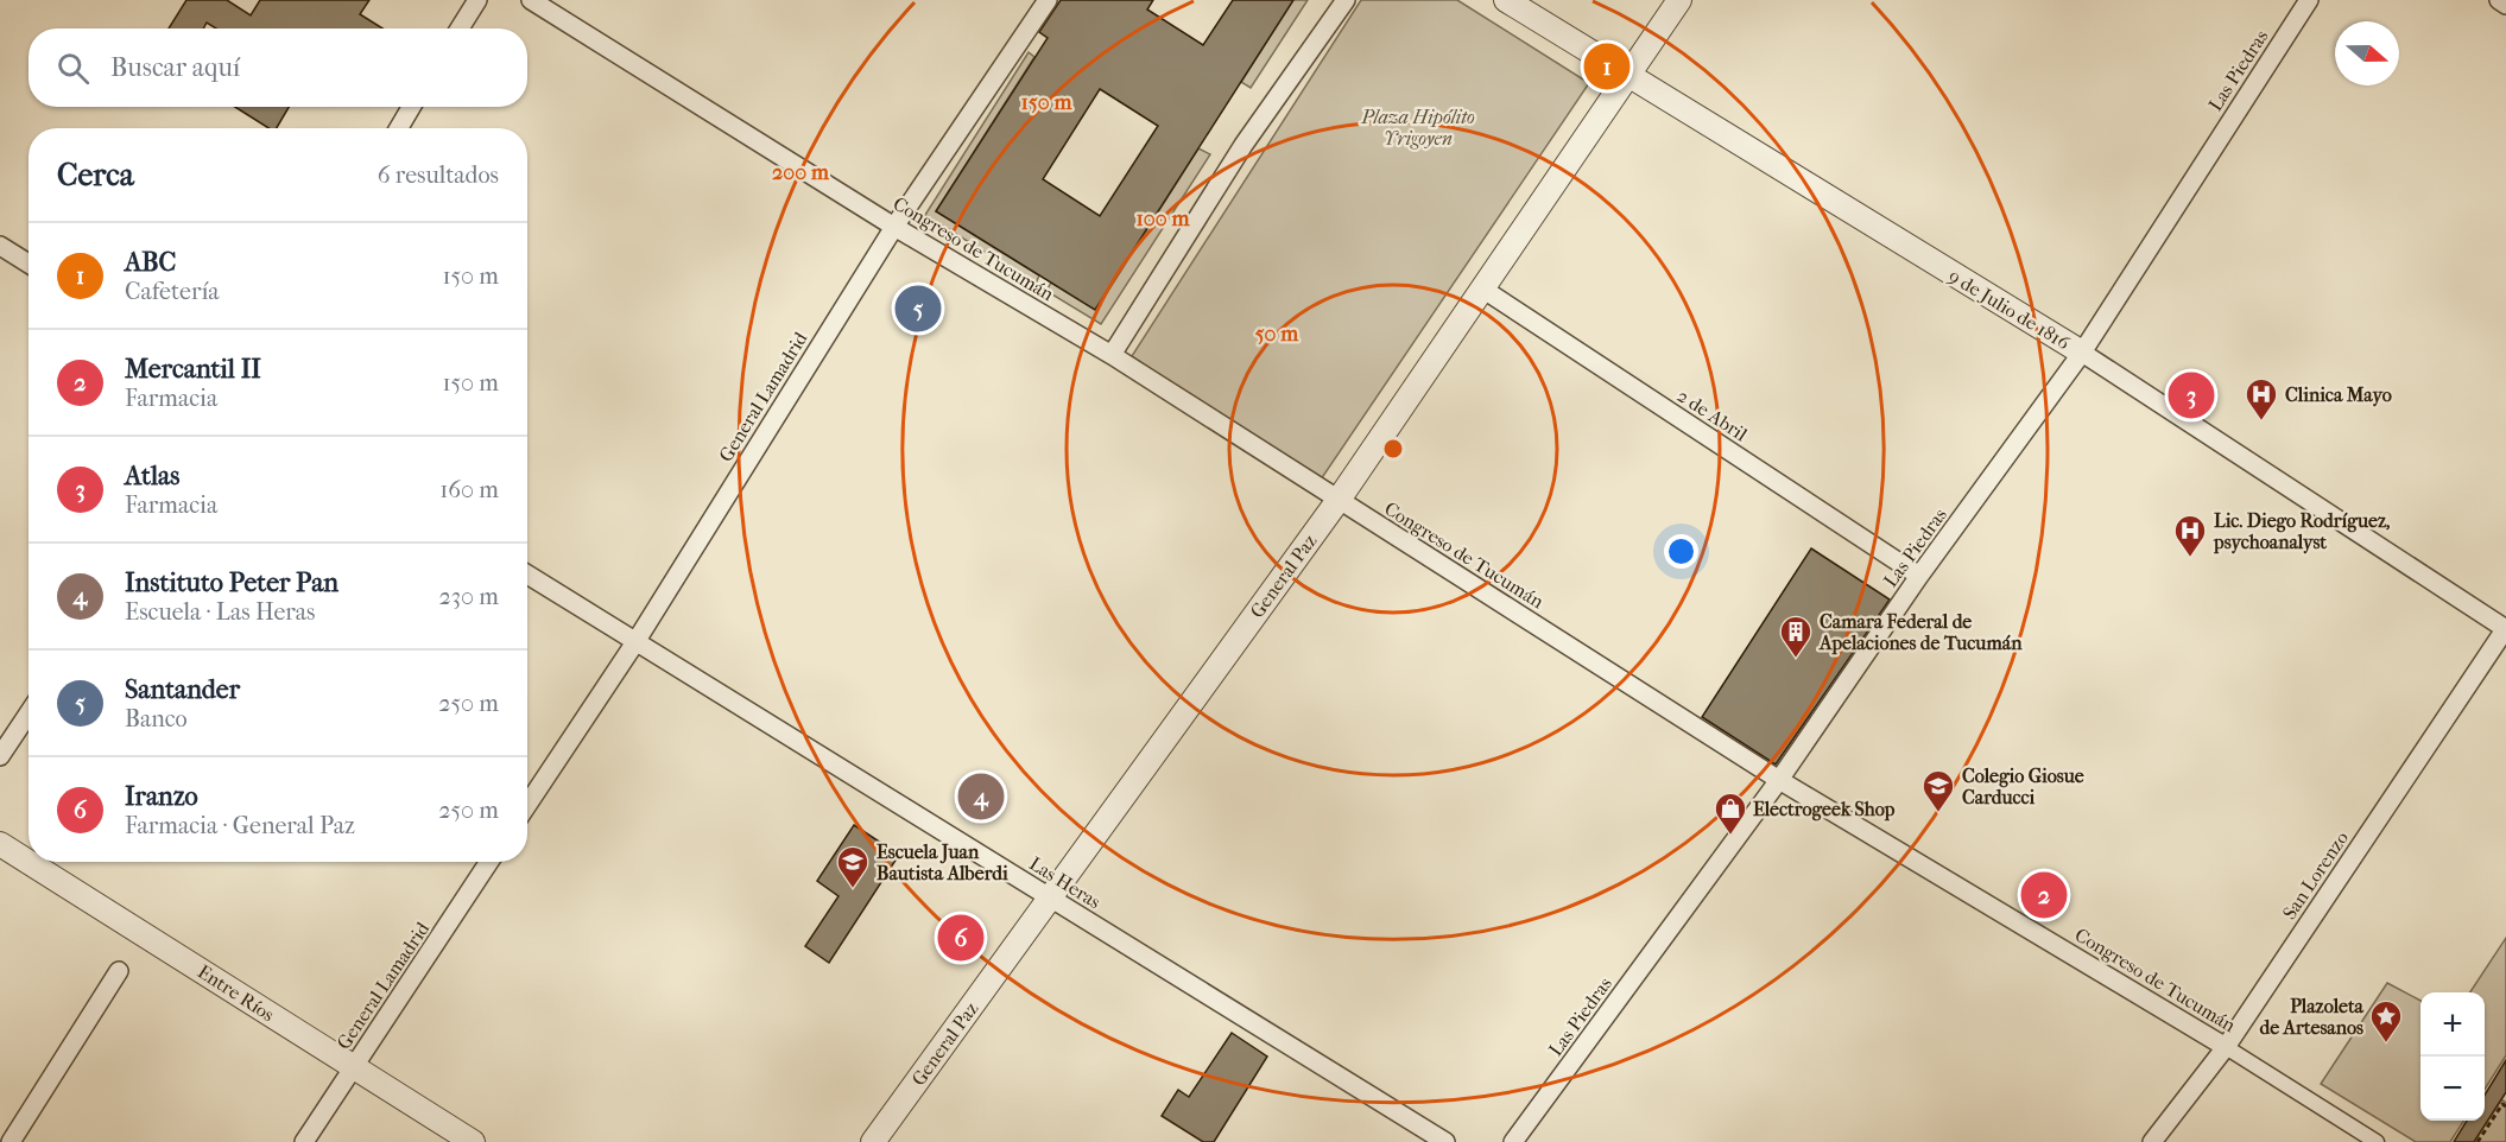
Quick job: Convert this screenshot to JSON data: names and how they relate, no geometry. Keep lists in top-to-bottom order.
{
  "streets": {
    "street": [
      "Las Piedras",
      "Congreso de Tucumán",
      "9 de Julio de 1816",
      "General Lamadrid",
      "2 de Abril",
      "General Paz",
      "San Lorenzo",
      "Las Heras",
      "Entre Ríos"
    ]
  },
  "crossings": [
    ["Las Piedras", "Congreso de Tucumán"],
    ["Las Piedras", "9 de Julio de 1816"],
    ["Las Piedras", "2 de Abril"],
    ["Congreso de Tucumán", "General Lamadrid"],
    ["Congreso de Tucumán", "General Paz"],
    ["Congreso de Tucumán", "San Lorenzo"],
    ["9 de Julio de 1816", "General Paz"],
    ["9 de Julio de 1816", "San Lorenzo"],
    ["General Lamadrid", "Las Heras"],
    ["General Lamadrid", "Entre Ríos"],
    ["2 de Abril", "General Paz"],
    ["General Paz", "Las Heras"]
  ],
  "parks": ["Plaza Hipólito Yrigoyen"],
  "places": {
    "hospital": ["Clinica Mayo", "Lic. Diego Rodríguez, psychoanalyst"],
    "building": ["Camara Federal de Apelaciones de Tucumán"],
    "school or university": ["Colegio Giosue Carducci", "Escuela Juan Bautista Alberdi"],
    "shop": ["Electrogeek Shop"],
    "place": ["Plazoleta de Artesanos"]
  },
  "north": "right",
  "page": {
    "search": "Buscar aquí",
    "pins": [
      "1",
      "5",
      "3",
      "4",
      "2",
      "6"
    ],
    "heading": ["Cerca", "6 resultados"],
    "list": [
      {
        "mark": "1",
        "name": "ABC",
        "note": "Cafetería",
        "value": "150 m"
      },
      {
        "mark": "2",
        "name": "Mercantil II",
        "note": "Farmacia",
        "value": "150 m"
      },
      {
        "mark": "3",
        "name": "Atlas",
        "note": "Farmacia",
        "value": "160 m"
      },
      {
        "mark": "4",
        "name": "Instituto Peter Pan",
        "note": "Escuela · Las Heras",
        "value": "230 m"
      },
      {
        "mark": "5",
        "name": "Santander",
        "note": "Banco",
        "value": "250 m"
      },
      {
        "mark": "6",
        "name": "Iranzo",
        "note": "Farmacia · General Paz",
        "value": "250 m"
      }
    ],
    "map_buttons": ["+", "−"]
  },
  "rings": [
    "150 m",
    "200 m",
    "100 m",
    "50 m"
  ]
}
